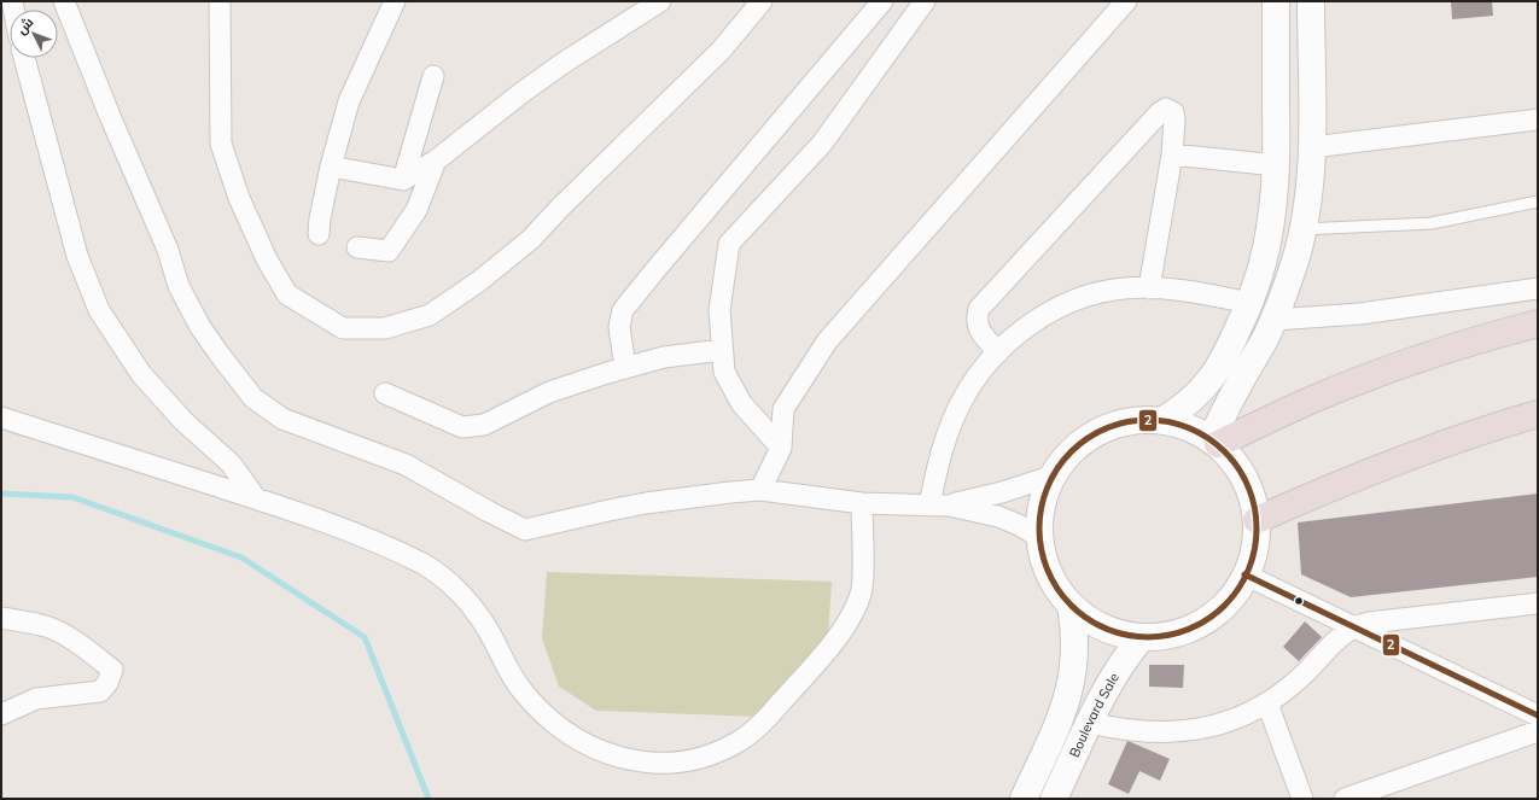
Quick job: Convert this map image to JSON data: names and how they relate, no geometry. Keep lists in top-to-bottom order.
{
  "streets": {
    "street": ["Boulevard Sale"]
  },
  "lines": ["transit line 2"],
  "north": "top left"
}
